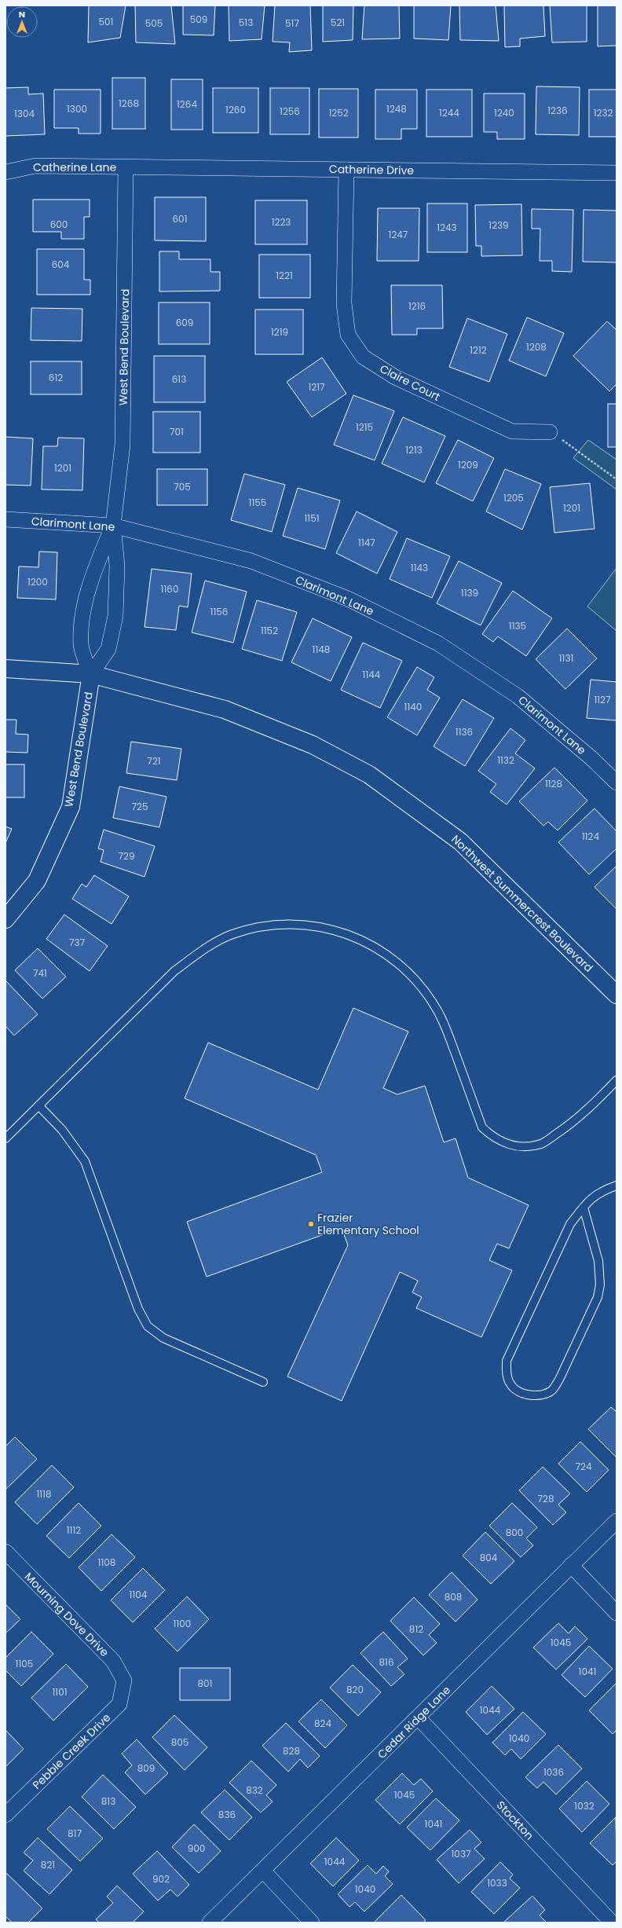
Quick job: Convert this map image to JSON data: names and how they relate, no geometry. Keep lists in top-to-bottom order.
{
  "streets": {
    "street": [
      "Catherine Lane",
      "Catherine Drive",
      "West Bend Boulevard",
      "Claire Court",
      "Clarimont Lane",
      "Northwest Summercrest Boulevard",
      "Mourning Dove Drive",
      "Cedar Ridge Lane",
      "Pebble Creek Drive",
      "Stockton"
    ]
  },
  "crossings": [
    ["Catherine Lane", "Catherine Drive"],
    ["Catherine Lane", "West Bend Boulevard"],
    ["Catherine Drive", "West Bend Boulevard"],
    ["Catherine Drive", "Claire Court"],
    ["West Bend Boulevard", "Clarimont Lane"],
    ["West Bend Boulevard", "Northwest Summercrest Boulevard"],
    ["Mourning Dove Drive", "Pebble Creek Drive"],
    ["Cedar Ridge Lane", "Stockton"]
  ],
  "places": ["Frazier Elementary School"],
  "house_numbers": [
    "509",
    "501",
    "513",
    "521",
    "505",
    "517",
    "1268",
    "1264",
    "1300",
    "1248",
    "1260",
    "1236",
    "1256",
    "1252",
    "1244",
    "1240",
    "1232",
    "1304",
    "601",
    "1223",
    "600",
    "1239",
    "1243",
    "1247",
    "604",
    "1221",
    "1216",
    "609",
    "1219",
    "1208",
    "1212",
    "612",
    "613",
    "1217",
    "1215",
    "701",
    "1213",
    "1209",
    "1201",
    "705",
    "1205",
    "1155",
    "1201",
    "1151",
    "1147",
    "1143",
    "1200",
    "1160",
    "1139",
    "1156",
    "1135",
    "1152",
    "1148",
    "1131",
    "1144",
    "1127",
    "1140",
    "1136",
    "1132",
    "721",
    "1128",
    "725",
    "1124",
    "729",
    "737",
    "741",
    "724",
    "1118",
    "728",
    "1112",
    "800",
    "804",
    "1108",
    "1104",
    "808",
    "1100",
    "812",
    "1045",
    "816",
    "1105",
    "1041",
    "801",
    "820",
    "1101",
    "1044",
    "824",
    "1040",
    "805",
    "828",
    "809",
    "1036",
    "832",
    "1045",
    "813",
    "1032",
    "836",
    "1041",
    "817",
    "900",
    "1037",
    "1044",
    "821",
    "902",
    "1033",
    "1040"
  ],
  "north": "top"
}
